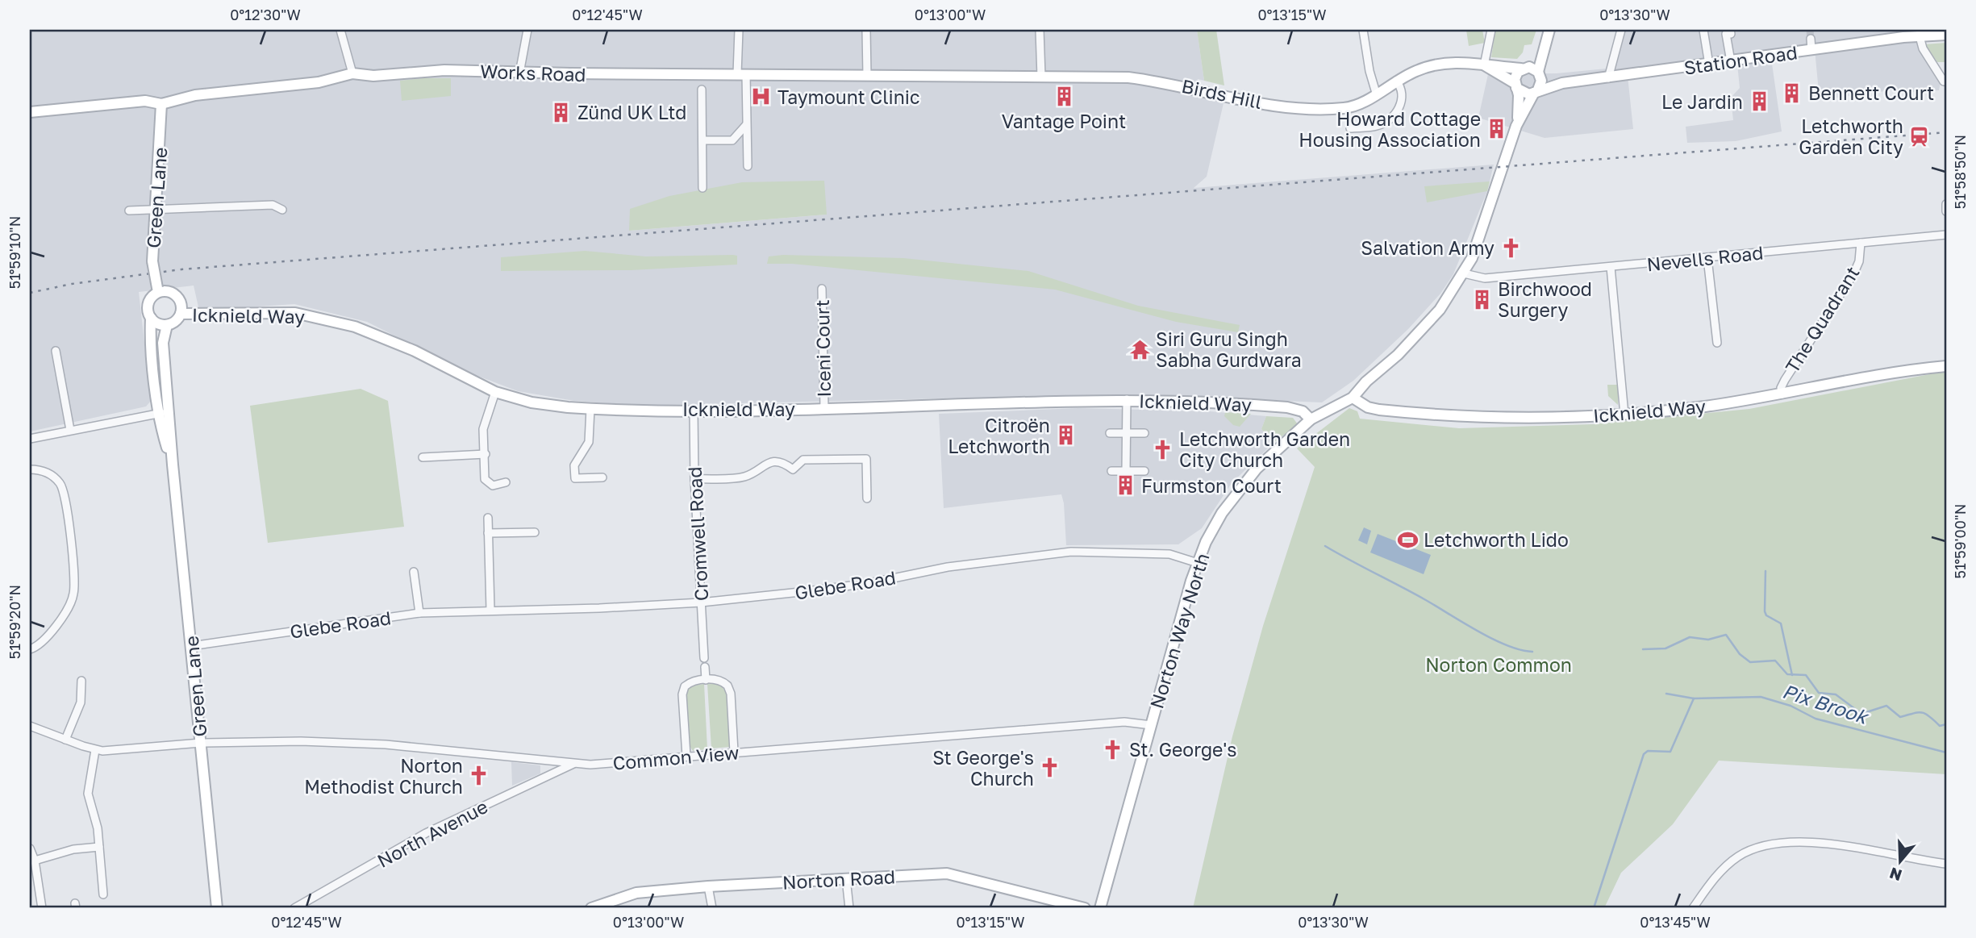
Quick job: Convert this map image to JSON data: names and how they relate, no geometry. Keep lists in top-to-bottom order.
{
  "streets": {
    "street": [
      "Station Road",
      "Works Road",
      "Birds Hill",
      "Green Lane",
      "Nevells Road",
      "Icknield Way",
      "The Quadrant",
      "Iceni Court",
      "Cromwell Road",
      "Glebe Road",
      "Norton Way North",
      "Common View",
      "North Avenue",
      "Norton Road"
    ]
  },
  "crossings": [
    ["Station Road", "Birds Hill"],
    ["Station Road", "Norton Way North"],
    ["Works Road", "Birds Hill"],
    ["Works Road", "Green Lane"],
    ["Birds Hill", "Norton Way North"],
    ["Green Lane", "Icknield Way"],
    ["Green Lane", "Glebe Road"],
    ["Green Lane", "Common View"],
    ["Nevells Road", "The Quadrant"],
    ["Nevells Road", "Norton Way North"],
    ["Icknield Way", "The Quadrant"],
    ["Icknield Way", "Iceni Court"],
    ["Icknield Way", "Cromwell Road"],
    ["Icknield Way", "Norton Way North"],
    ["Cromwell Road", "Glebe Road"],
    ["Glebe Road", "Norton Way North"],
    ["Norton Way North", "Common View"],
    ["Common View", "North Avenue"]
  ],
  "water": ["Pix Brook"],
  "parks": ["Norton Common"],
  "places": {
    "building": [
      "Bennett Court",
      "Vantage Point",
      "Le Jardin",
      "Zünd UK Ltd",
      "Howard Cottage Housing Association",
      "Birchwood Surgery",
      "Citroën Letchworth",
      "Furmston Court"
    ],
    "hospital": ["Taymount Clinic"],
    "station": ["Letchworth Garden City"],
    "church": [
      "Salvation Army",
      "Letchworth Garden City Church",
      "St. George's",
      "St George's Church",
      "Norton Methodist Church"
    ],
    "temple": ["Siri Guru Singh Sabha Gurdwara"],
    "sports": ["Letchworth Lido"]
  },
  "north": "bottom",
  "coordinates": [
    "0°12'30\"W",
    "0°12'45\"W",
    "0°13'00\"W",
    "0°13'15\"W",
    "0°13'30\"W",
    "51°58'50\"N",
    "51°59'10\"N",
    "51°59'00\"N",
    "51°59'20\"N",
    "0°13'45\"W"
  ]
}
